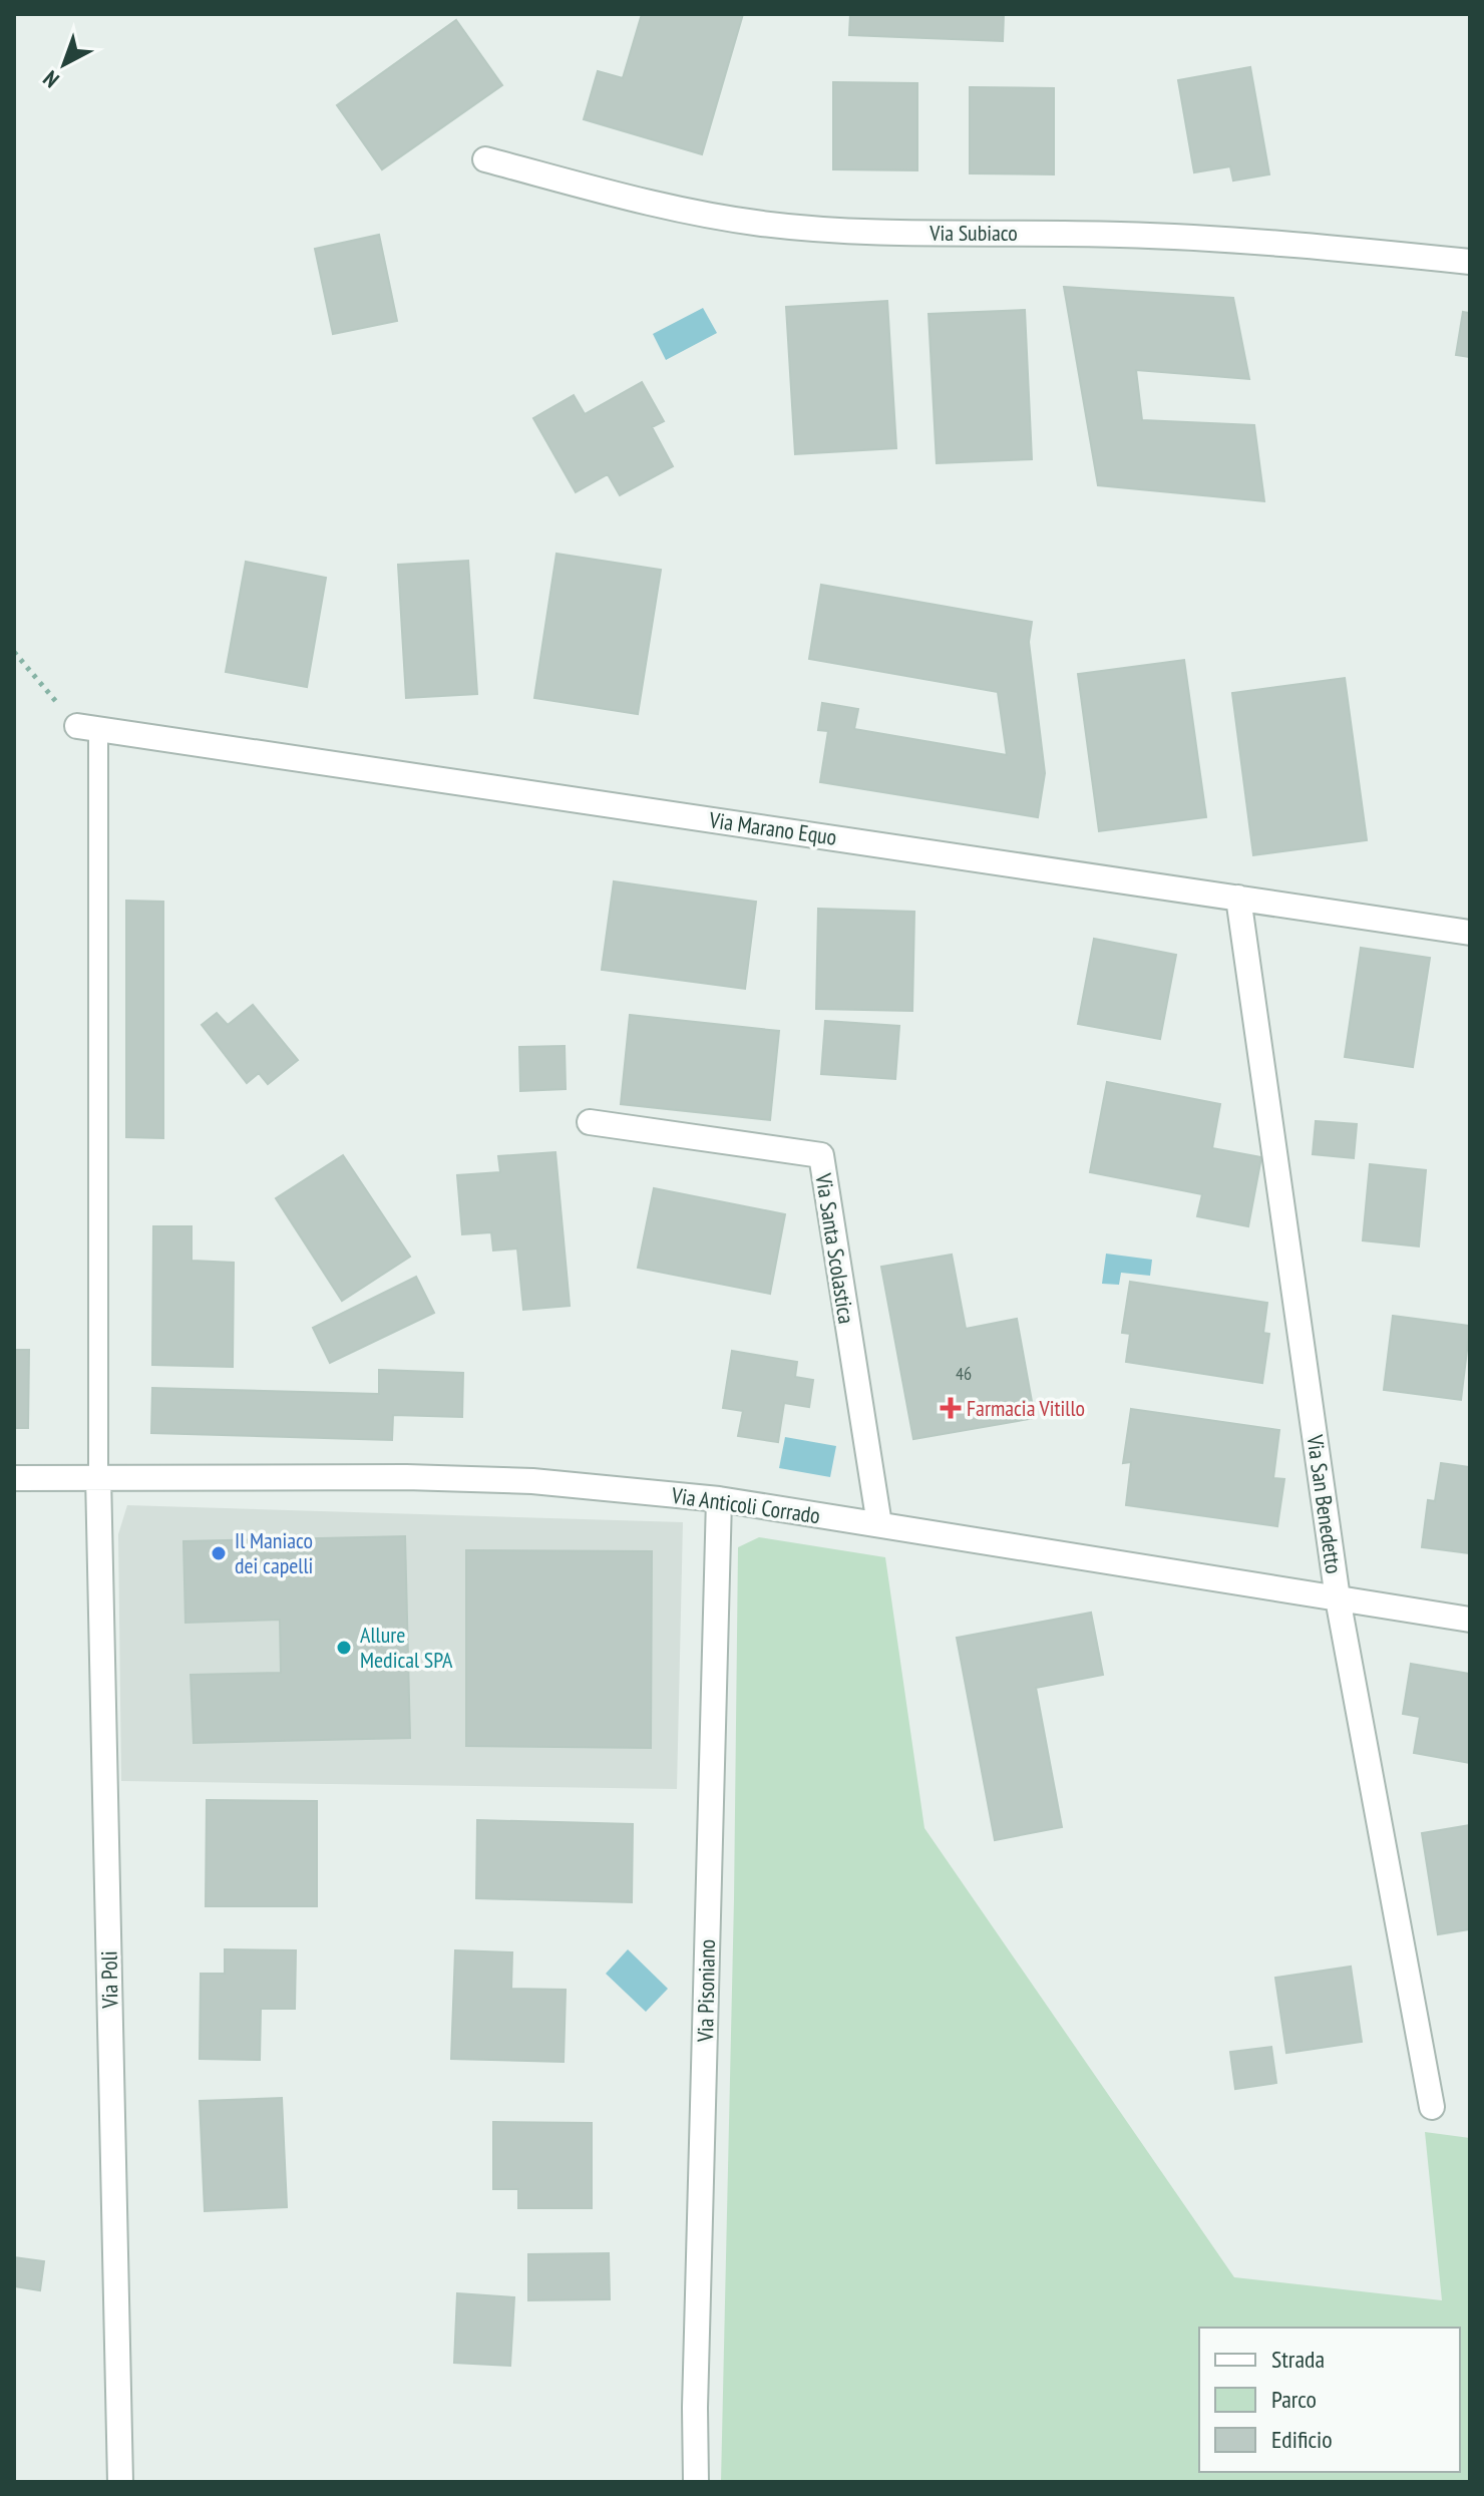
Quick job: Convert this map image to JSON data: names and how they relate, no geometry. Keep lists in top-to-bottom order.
{
  "streets": {
    "street": [
      "Via Subiaco",
      "Via Marano Equo",
      "Via Santa Scolastica",
      "Via San Benedetto",
      "Via Anticoli Corrado",
      "Via Poli",
      "Via Pisoniano"
    ]
  },
  "crossings": [
    ["Via Marano Equo", "Via San Benedetto"],
    ["Via Santa Scolastica", "Via Anticoli Corrado"],
    ["Via San Benedetto", "Via Anticoli Corrado"],
    ["Via Anticoli Corrado", "Via Poli"],
    ["Via Anticoli Corrado", "Via Pisoniano"]
  ],
  "places": {
    "health": ["Farmacia Vitillo"],
    "other": ["Il Maniaco dei capelli", "Allure Medical SPA"]
  },
  "house_numbers": ["46"],
  "legend": ["Strada", "Parco", "Edificio"],
  "north": "bottom left"
}
